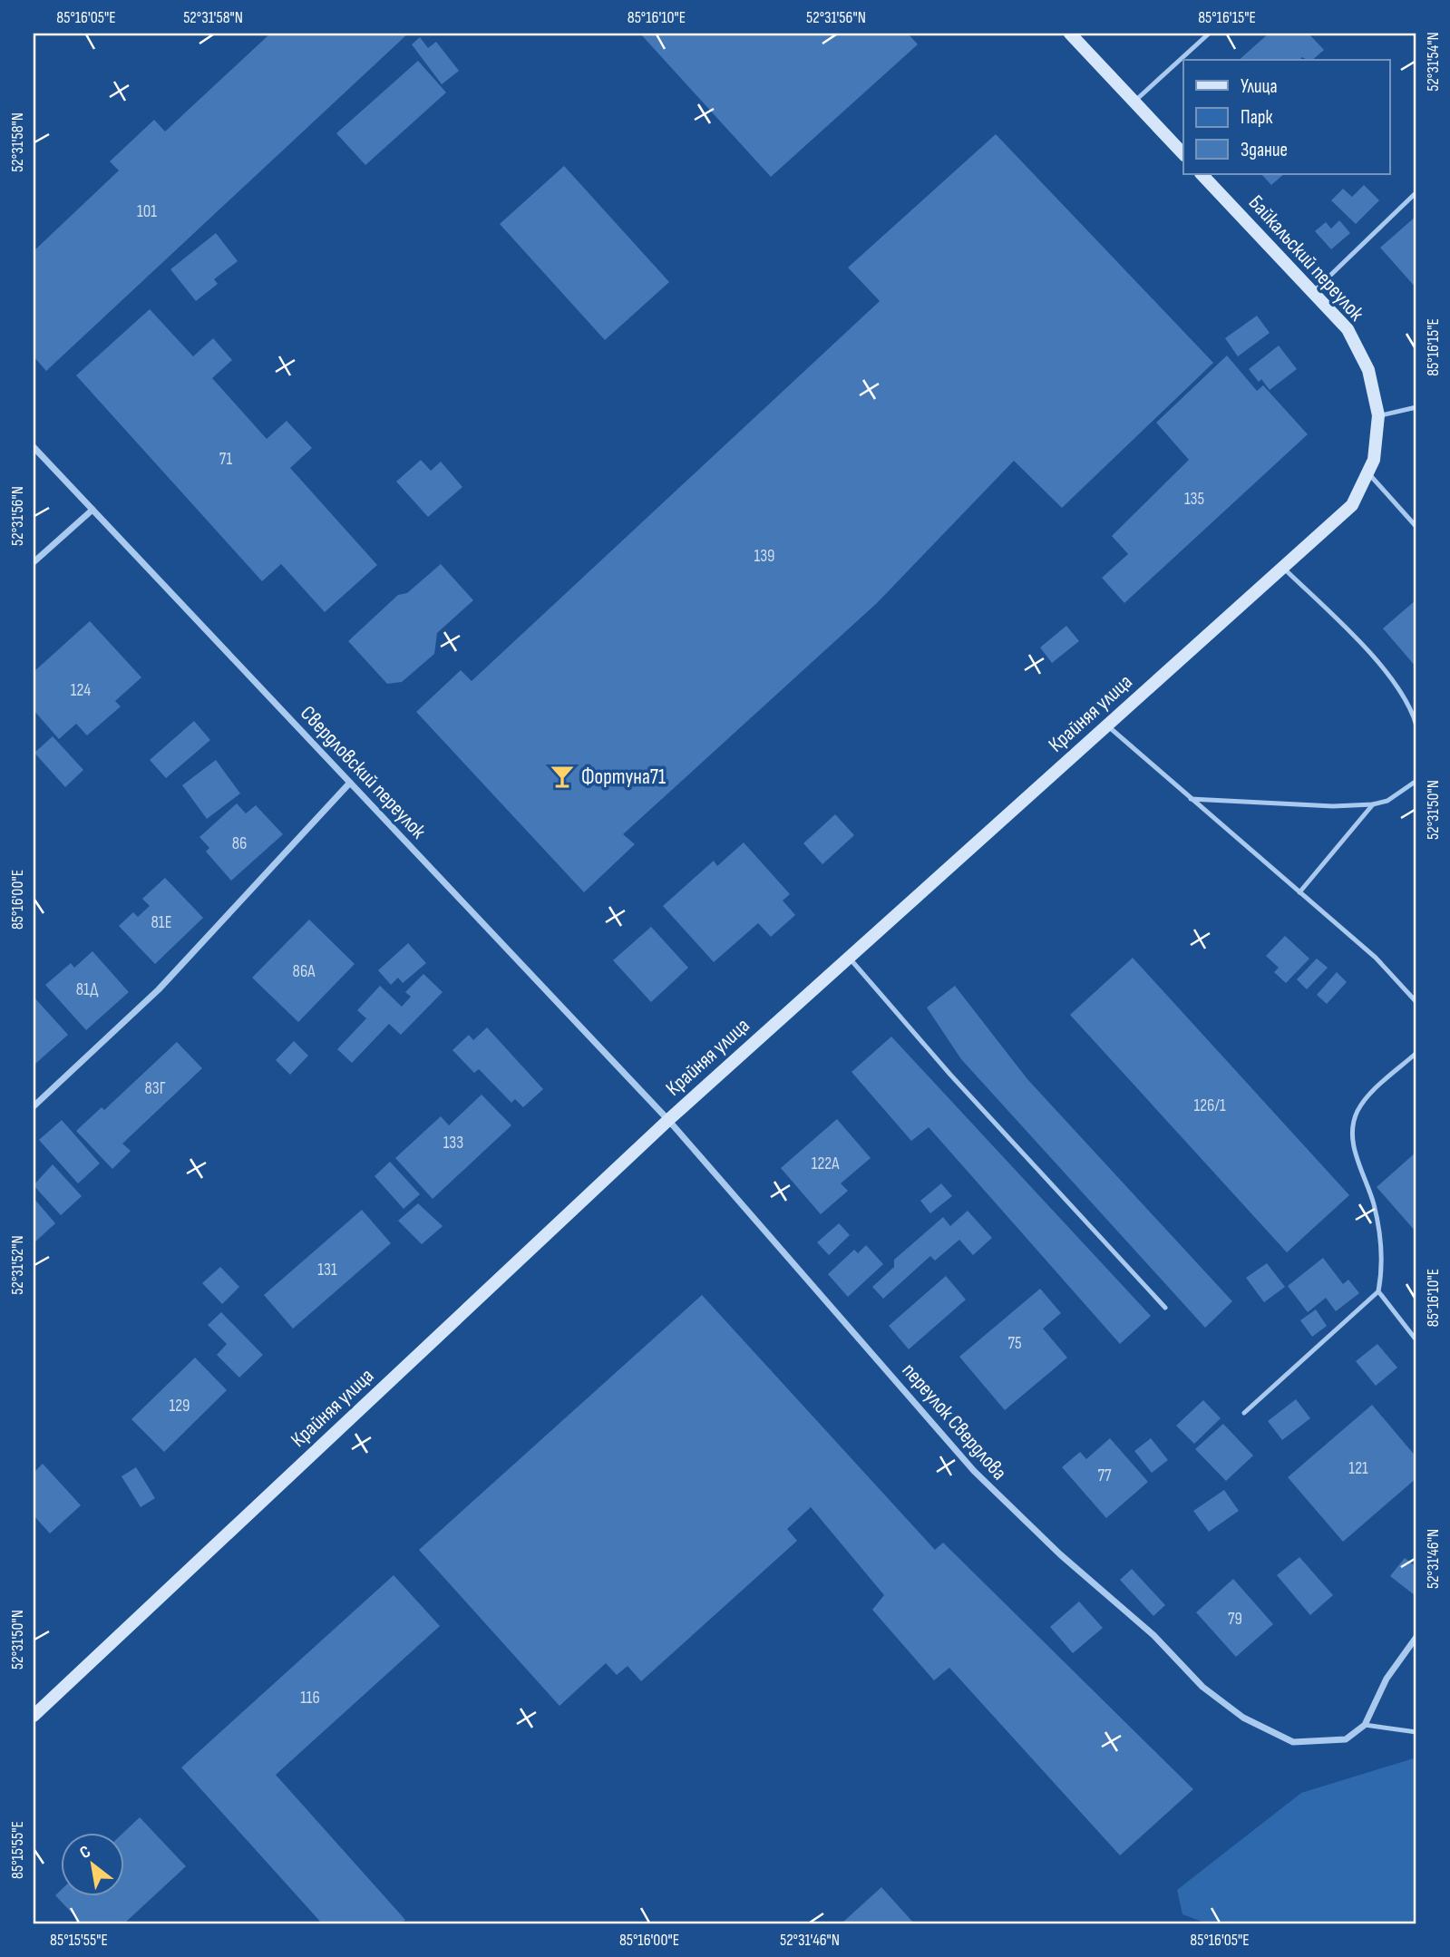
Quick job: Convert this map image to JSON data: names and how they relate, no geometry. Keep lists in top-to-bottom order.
{
  "streets": {
    "main road": ["Байкальский переулок", "Крайняя улица"],
    "street": ["Свердловский переулок", "переулок Свердлова"]
  },
  "crossings": [
    ["Байкальский переулок", "Крайняя улица"],
    ["Крайняя улица", "Свердловский переулок"],
    ["Крайняя улица", "переулок Свердлова"],
    ["Свердловский переулок", "переулок Свердлова"]
  ],
  "places": {
    "bar": ["Фортуна71"]
  },
  "house_numbers": [
    "101",
    "71",
    "135",
    "139",
    "124",
    "86",
    "81Е",
    "86А",
    "81Д",
    "83Г",
    "126/1",
    "133",
    "122А",
    "131",
    "75",
    "129",
    "121",
    "77",
    "79",
    "116"
  ],
  "legend": ["Улица", "Парк", "Здание"],
  "north": "top left",
  "coordinates": [
    "85°16'05\"E",
    "52°31'58\"N",
    "85°16'10\"E",
    "52°31'56\"N",
    "85°16'15\"E",
    "52°31'54\"N",
    "52°31'50\"N",
    "85°16'00\"E",
    "52°31'52\"N",
    "52°31'46\"N",
    "85°15'55\"E"
  ]
}
